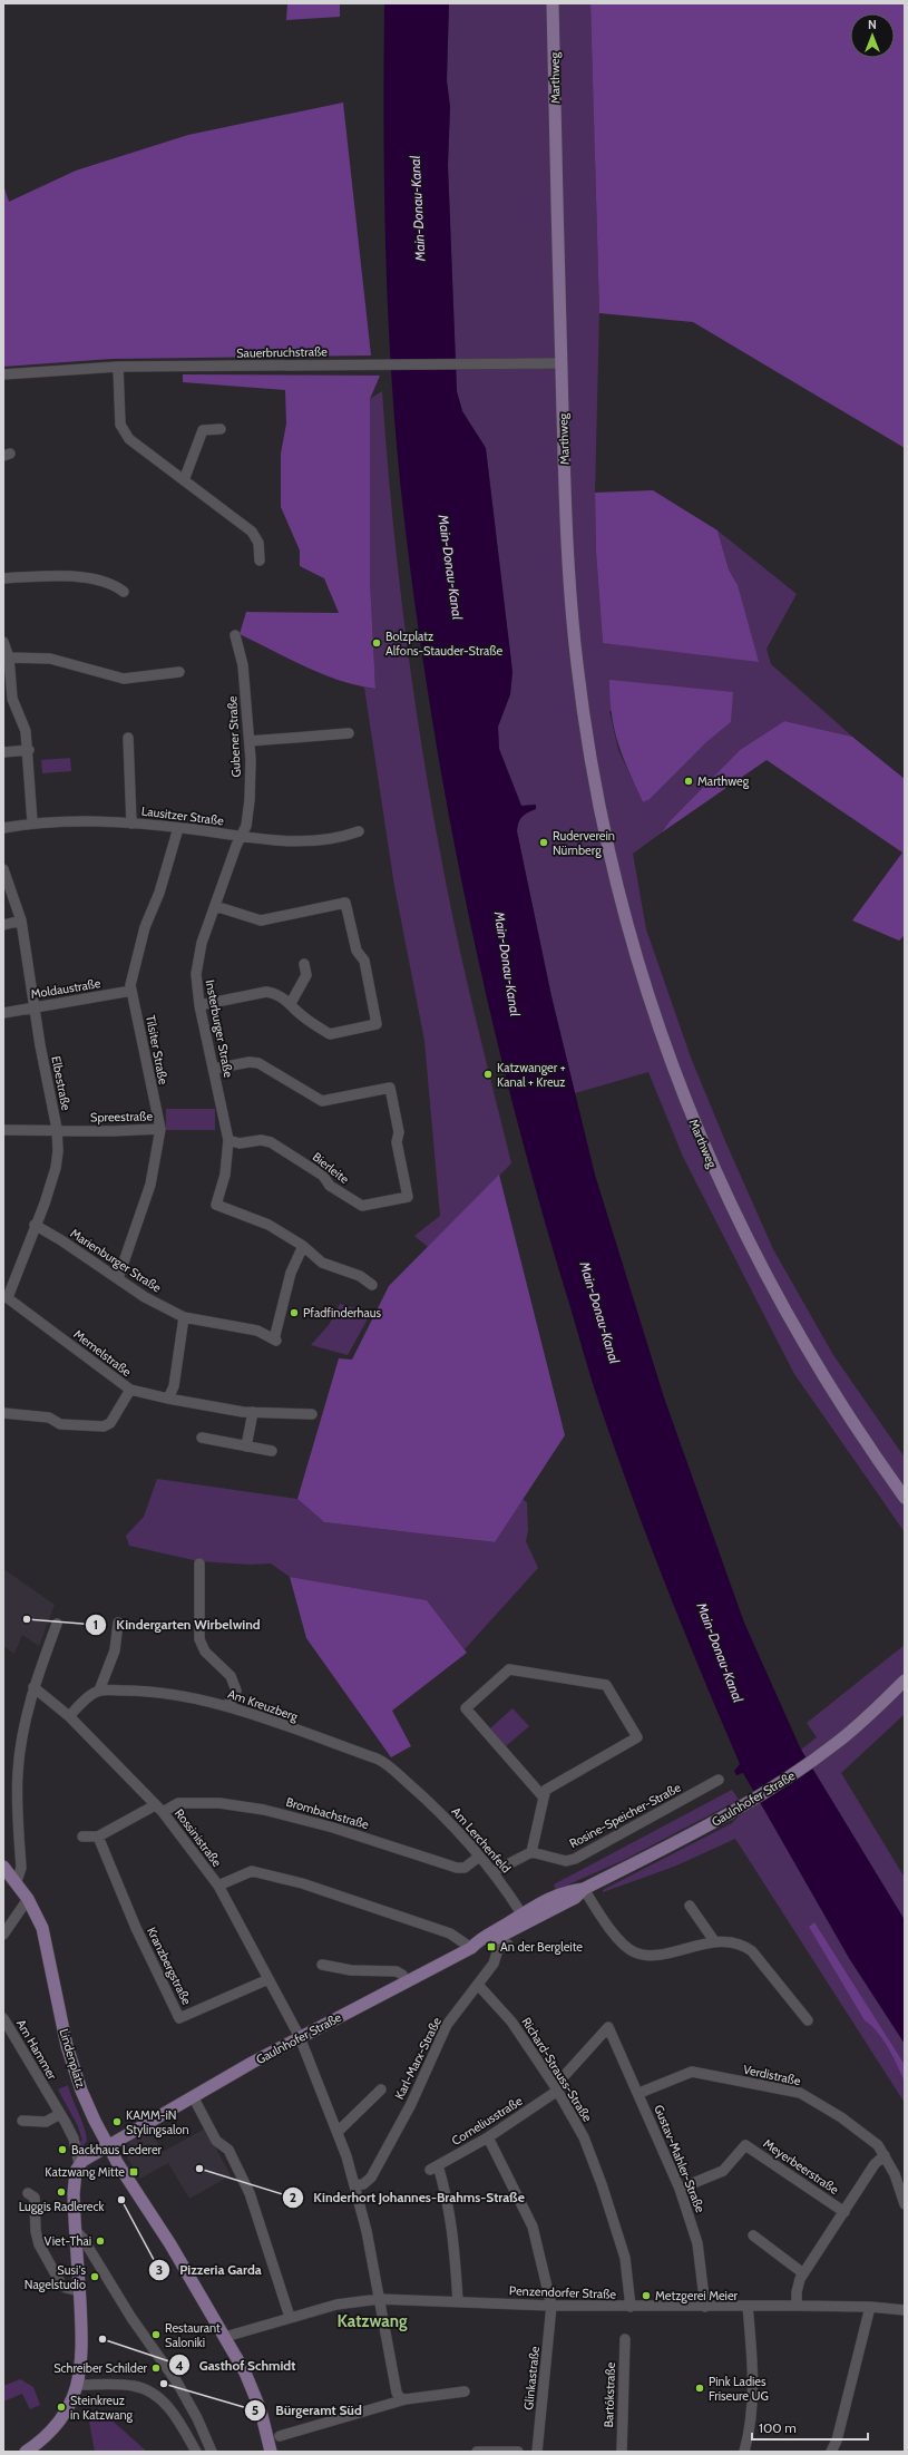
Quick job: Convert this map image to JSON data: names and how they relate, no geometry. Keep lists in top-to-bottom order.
{
  "streets": {
    "main road": ["Marthweg", "Gaulnhofer Straße", "Lindenplatz"],
    "street": [
      "Sauerbruchstraße",
      "Gubener Straße",
      "Lausitzer Straße",
      "Moldaustraße",
      "Insterburger Straße",
      "Tilsiter Straße",
      "Elbestraße",
      "Spreestraße",
      "Bierleite",
      "Marienburger Straße",
      "Memelstraße",
      "Am Kreuzberg",
      "Brombachstraße",
      "Rosine-Speicher-Straße",
      "Rossinistraße",
      "Am Lerchenfeld",
      "Kranzbergstraße",
      "Am Hammer",
      "Karl-Marx-Straße",
      "Richard-Strauss-Straße",
      "Verdistraße",
      "Corneliusstraße",
      "Gustav-Mahler-Straße",
      "Meyerbeerstraße",
      "Penzendorfer Straße",
      "Glinkastraße",
      "Bartókstraße"
    ]
  },
  "crossings": [
    ["Marthweg", "Sauerbruchstraße"],
    ["Gubener Straße", "Lausitzer Straße"],
    ["Gubener Straße", "Insterburger Straße"],
    ["Lausitzer Straße", "Insterburger Straße"],
    ["Lausitzer Straße", "Tilsiter Straße"],
    ["Moldaustraße", "Tilsiter Straße"],
    ["Moldaustraße", "Elbestraße"],
    ["Insterburger Straße", "Bierleite"],
    ["Insterburger Straße", "Marienburger Straße"],
    ["Tilsiter Straße", "Spreestraße"],
    ["Tilsiter Straße", "Marienburger Straße"],
    ["Elbestraße", "Spreestraße"],
    ["Elbestraße", "Marienburger Straße"],
    ["Elbestraße", "Memelstraße"],
    ["Am Kreuzberg", "Am Lerchenfeld"],
    ["Gaulnhofer Straße", "Rossinistraße"],
    ["Gaulnhofer Straße", "Am Lerchenfeld"],
    ["Gaulnhofer Straße", "Lindenplatz"],
    ["Brombachstraße", "Rossinistraße"],
    ["Brombachstraße", "Am Lerchenfeld"],
    ["Rossinistraße", "Kranzbergstraße"],
    ["Rossinistraße", "Karl-Marx-Straße"],
    ["Rossinistraße", "Penzendorfer Straße"],
    ["Lindenplatz", "Penzendorfer Straße"],
    ["Karl-Marx-Straße", "Richard-Strauss-Straße"],
    ["Richard-Strauss-Straße", "Corneliusstraße"],
    ["Richard-Strauss-Straße", "Penzendorfer Straße"],
    ["Verdistraße", "Gustav-Mahler-Straße"],
    ["Corneliusstraße", "Gustav-Mahler-Straße"],
    ["Corneliusstraße", "Penzendorfer Straße"],
    ["Corneliusstraße", "Glinkastraße"],
    ["Gustav-Mahler-Straße", "Meyerbeerstraße"],
    ["Gustav-Mahler-Straße", "Penzendorfer Straße"],
    ["Penzendorfer Straße", "Glinkastraße"]
  ],
  "districts": ["Katzwang"],
  "water": ["Main-Donau-Kanal"],
  "places": {
    "other": [
      "Bolzplatz Alfons-Stauder-Straße",
      "Marthweg",
      "Ruderverein Nürnberg",
      "Katzwanger + Kanal + Kreuz",
      "Pfadfinderhaus",
      "Kindergarten Wirbelwind",
      "KAMM-iN Stylingsalon",
      "Backhaus Lederer",
      "Kinderhort Johannes-Brahms-Straße",
      "Luggis Radlereck",
      "Pizzeria Garda",
      "Viet-Thai",
      "Susi's Nagelstudio",
      "Metzgerei Meier",
      "Restaurant Saloniki",
      "Gasthof Schmidt",
      "Schreiber Schilder",
      "Bürgeramt Süd",
      "Pink Ladies Friseure UG",
      "Steinkreuz in Katzwang"
    ],
    "transit": ["An der Bergleite", "Katzwang Mitte"]
  },
  "scale_bar": "100 m",
  "north": "top"
}
